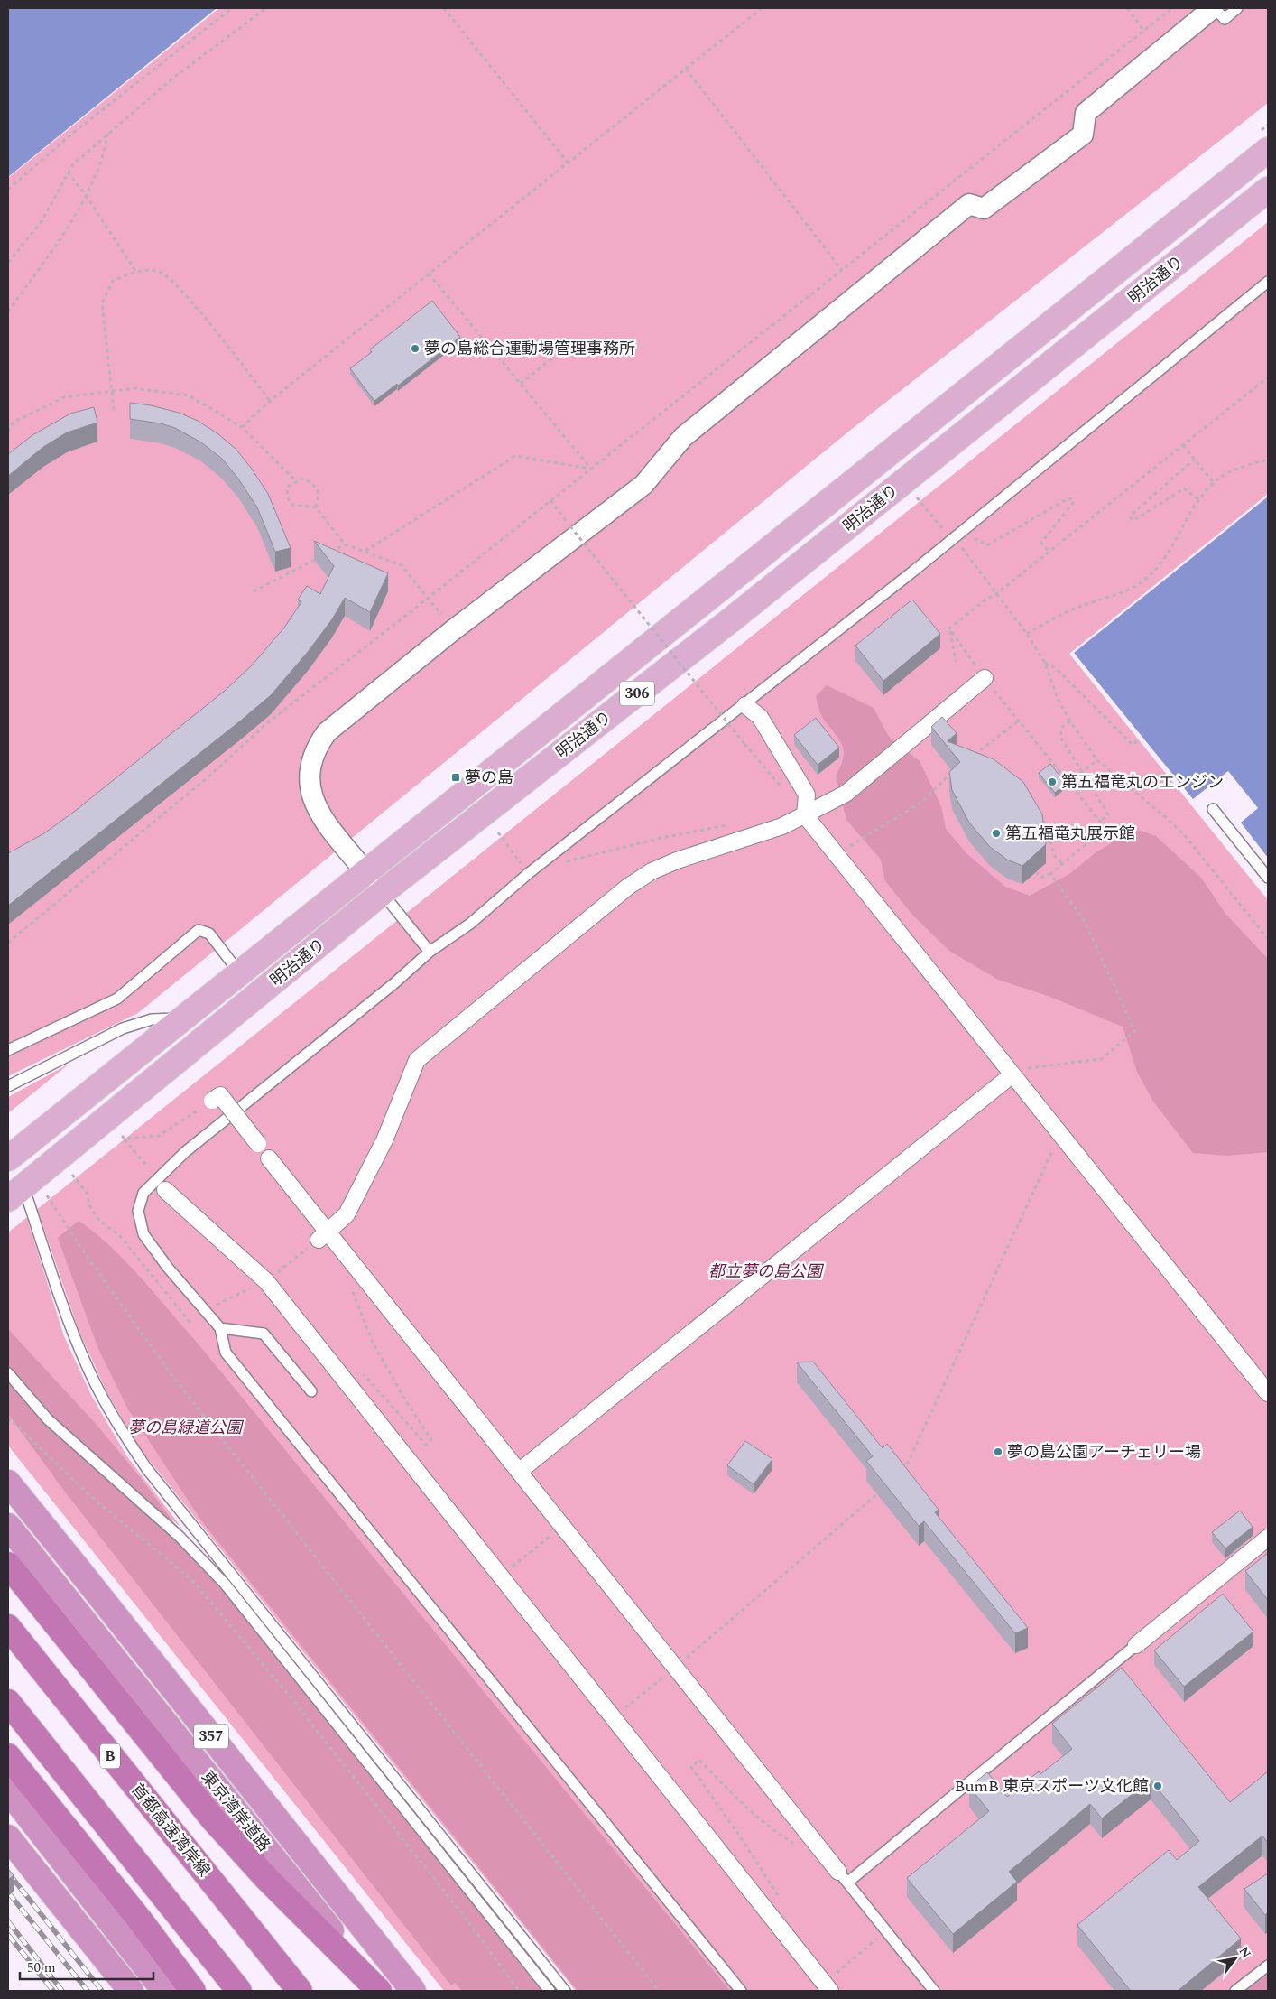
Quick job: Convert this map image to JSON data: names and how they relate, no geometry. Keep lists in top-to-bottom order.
{
  "streets": {
    "highway": [
      "357",
      "B",
      "東京湾岸道路",
      "首都高速湾岸線"
    ],
    "main road": ["明治通り", "306"]
  },
  "parks": ["都立夢の島公園", "夢の島緑道公園"],
  "places": {
    "other": [
      "夢の島総合運動場管理事務所",
      "第五福竜丸のエンジン",
      "第五福竜丸展示館",
      "夢の島公園アーチェリー場",
      "BumB 東京スポーツ文化館"
    ],
    "transit": ["夢の島"]
  },
  "scale_bar": "50 m",
  "north": "top right"
}
